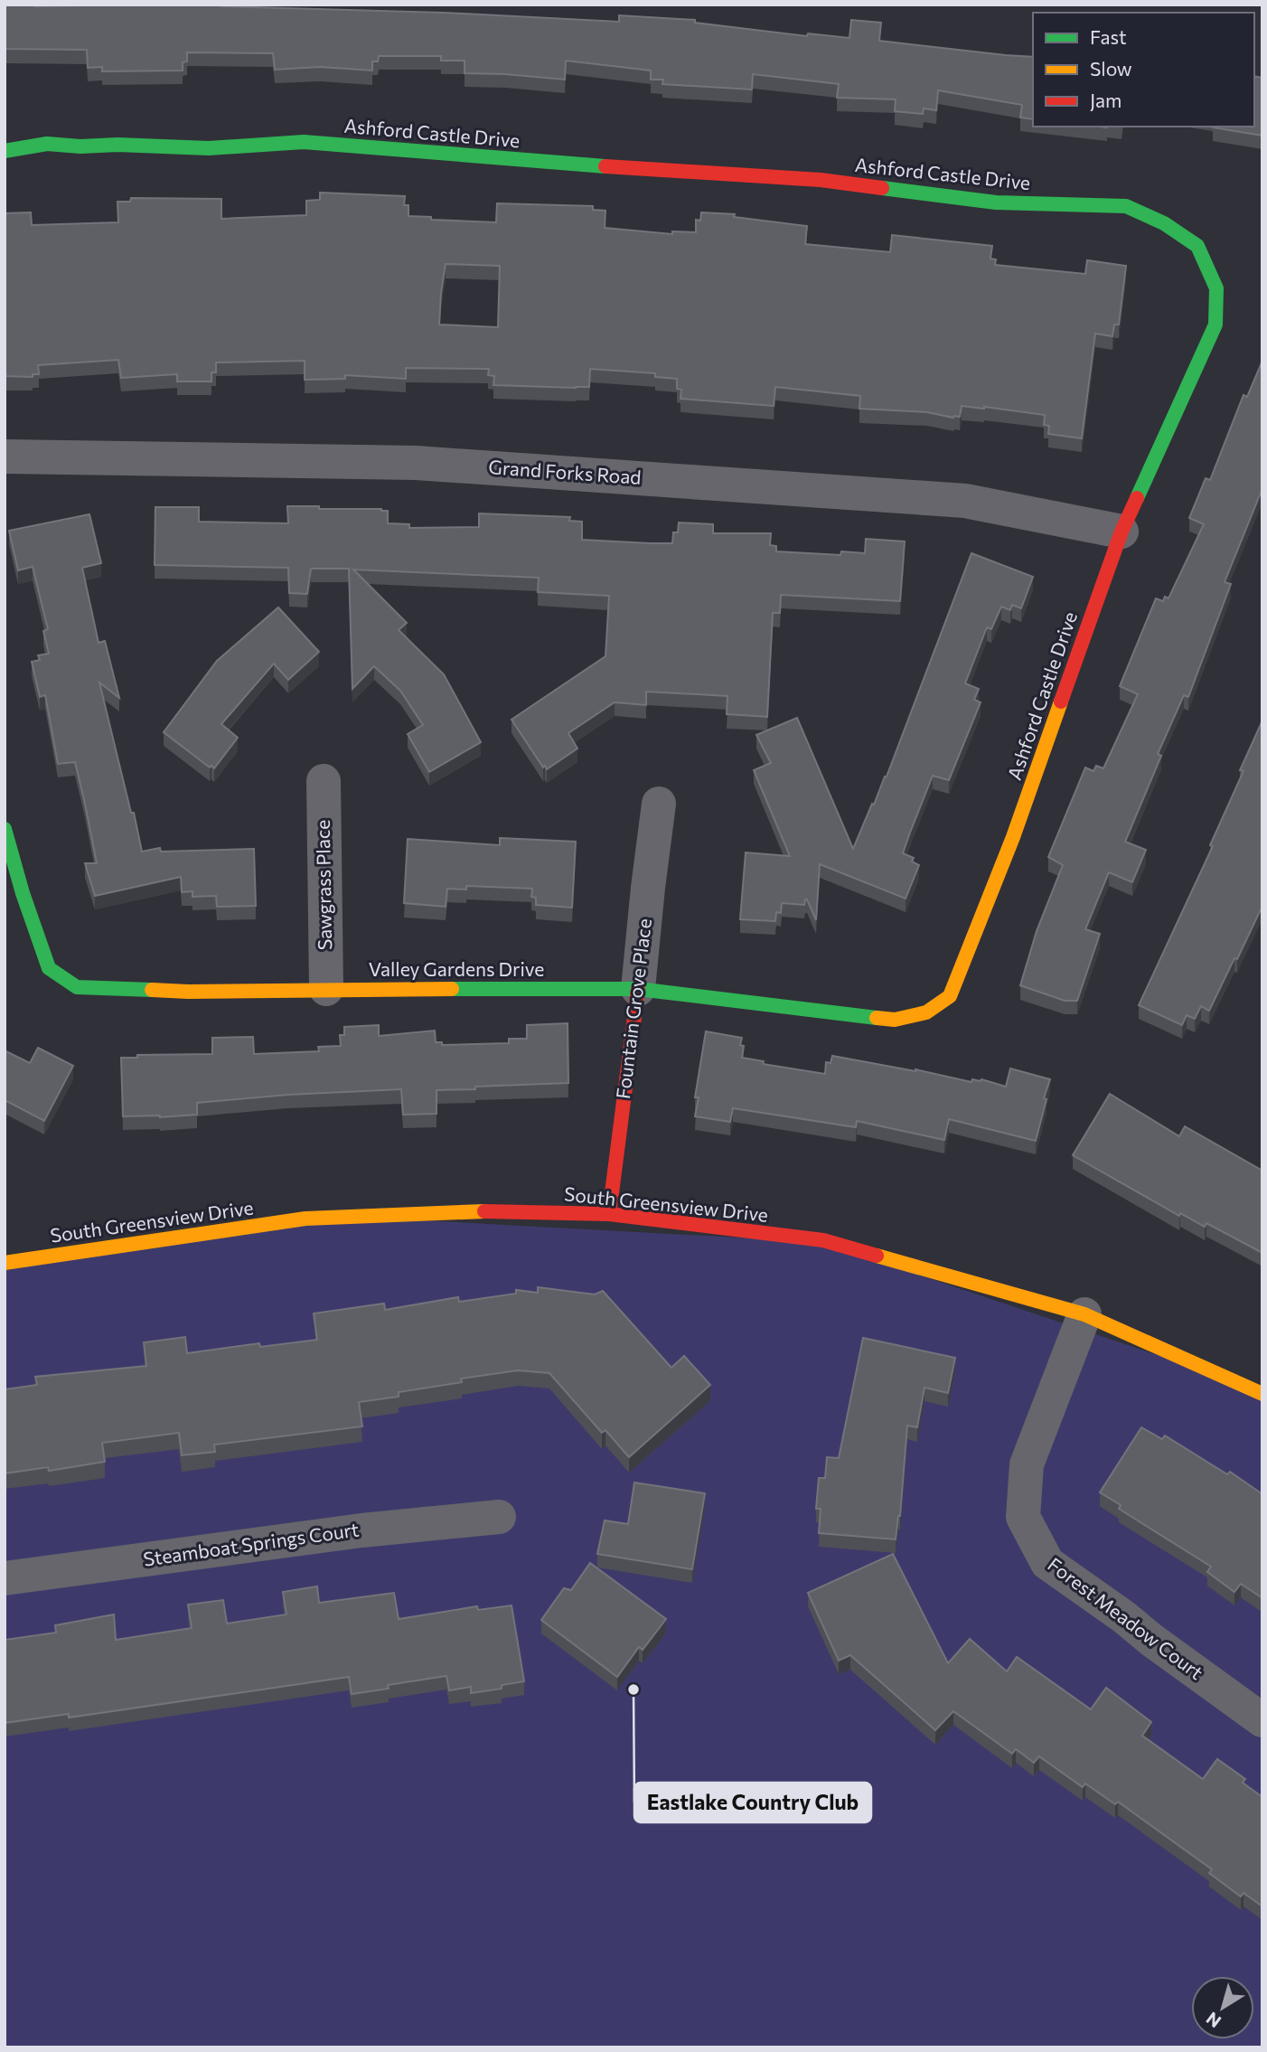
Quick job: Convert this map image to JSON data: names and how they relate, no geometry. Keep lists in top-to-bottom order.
{
  "streets": {
    "street": [
      "Ashford Castle Drive",
      "Grand Forks Road",
      "Sawgrass Place",
      "Valley Gardens Drive",
      "Fountain Grove Place",
      "South Greensview Drive",
      "Steamboat Springs Court",
      "Forest Meadow Court"
    ]
  },
  "crossings": [
    ["Ashford Castle Drive", "Grand Forks Road"],
    ["Ashford Castle Drive", "Valley Gardens Drive"],
    ["Sawgrass Place", "Valley Gardens Drive"],
    ["Valley Gardens Drive", "Fountain Grove Place"],
    ["Fountain Grove Place", "South Greensview Drive"],
    ["South Greensview Drive", "Forest Meadow Court"]
  ],
  "places": ["Eastlake Country Club"],
  "legend": ["Fast", "Slow", "Jam"],
  "north": "bottom left"
}
